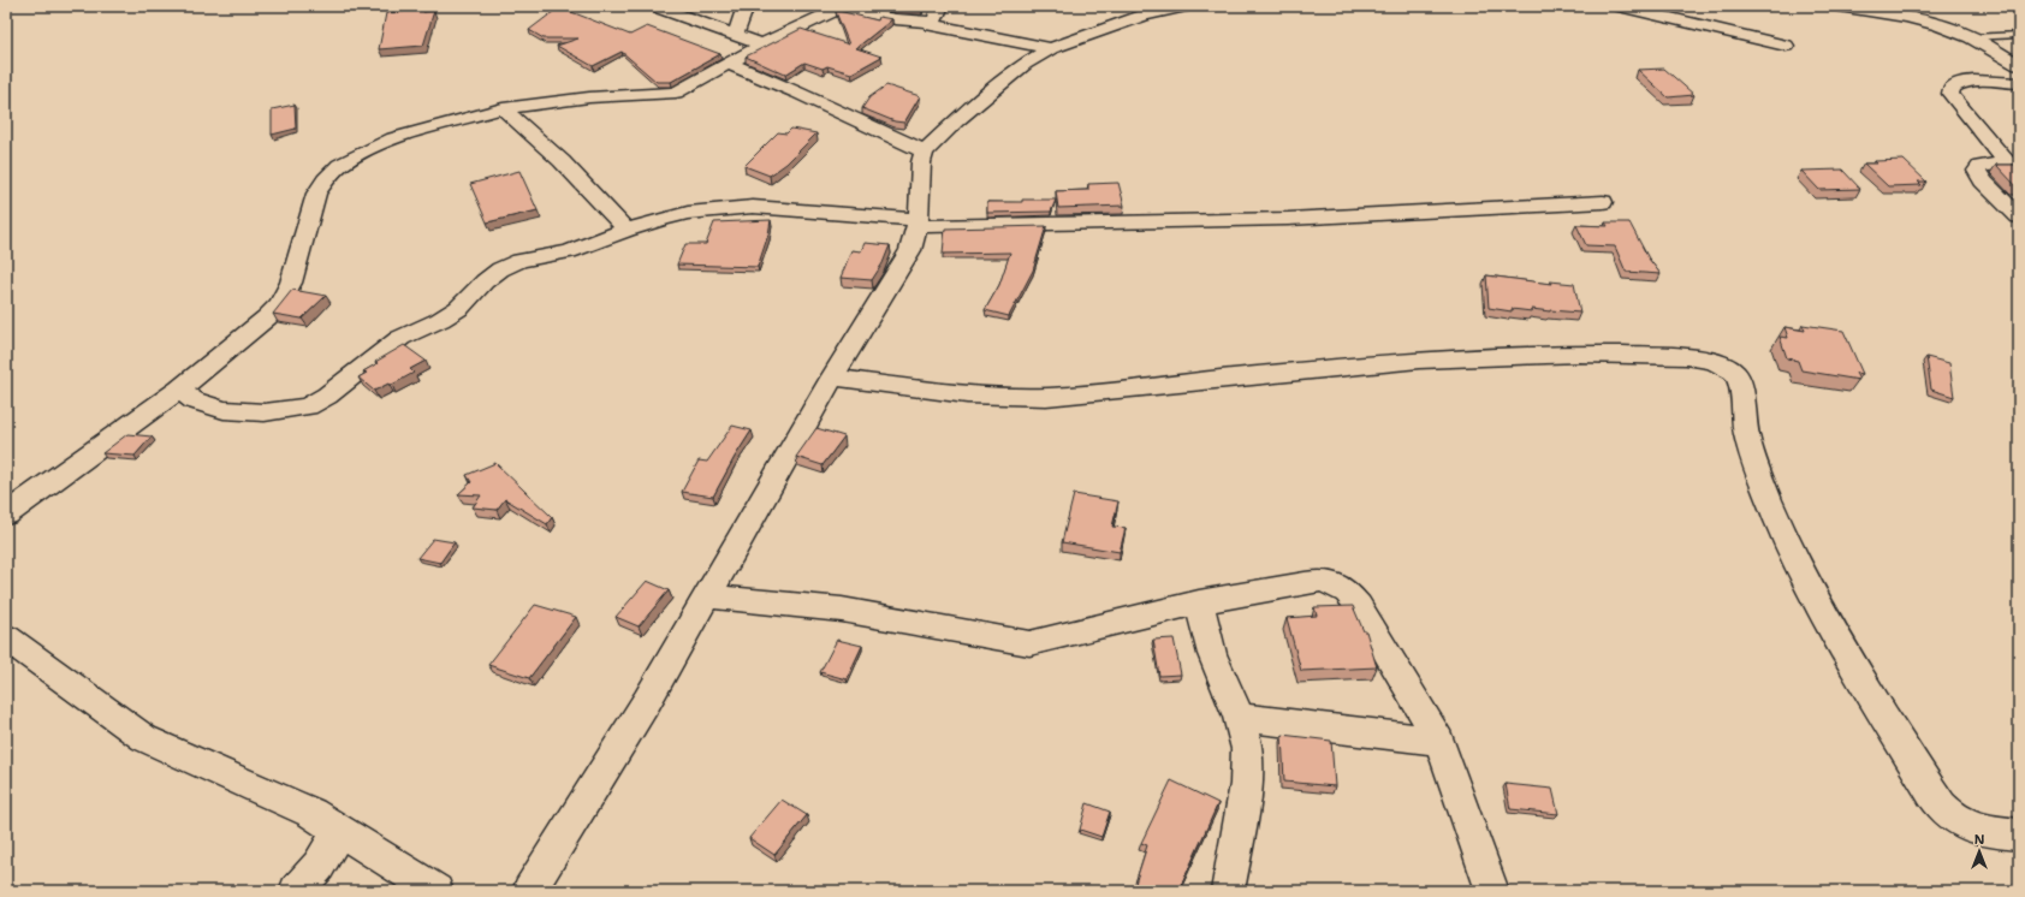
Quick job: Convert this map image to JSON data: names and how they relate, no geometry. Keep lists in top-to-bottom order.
{
  "north": "top"
}
